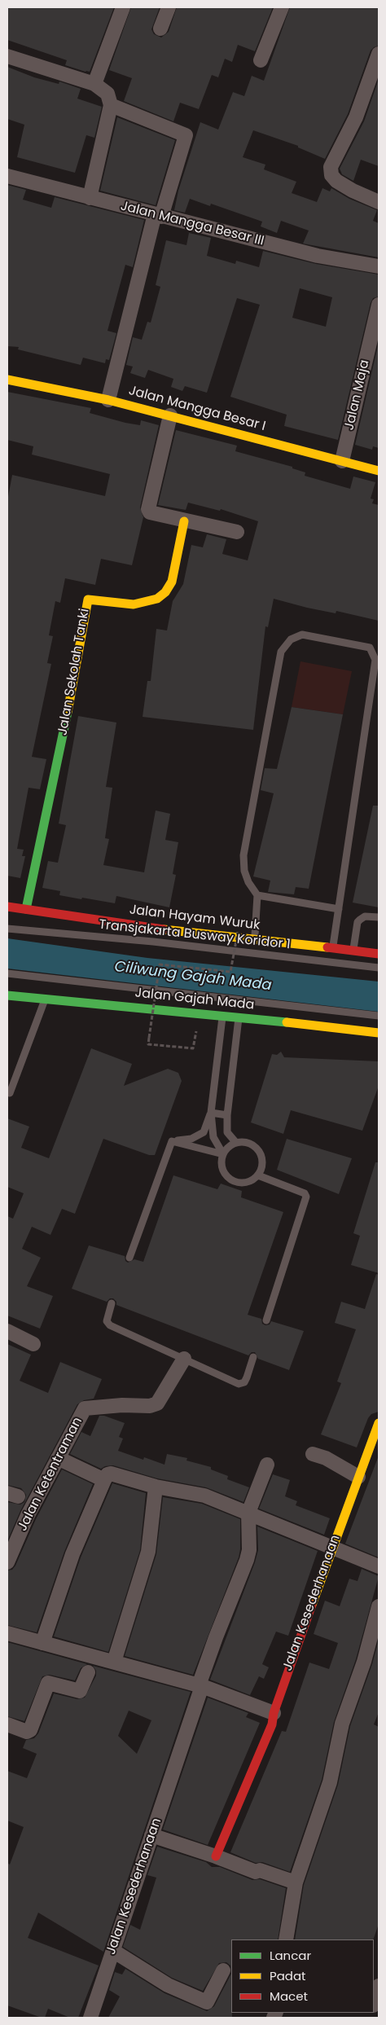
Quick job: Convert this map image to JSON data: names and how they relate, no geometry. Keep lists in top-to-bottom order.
{
  "streets": {
    "street": [
      "Jalan Mangga Besar III",
      "Jalan Maja",
      "Jalan Mangga Besar I",
      "Jalan Sekolah Tanki",
      "Jalan Hayam Wuruk",
      "Jalan Gajah Mada",
      "Jalan Ketentraman",
      "Jalan Kesederhanaan"
    ],
    "lane": ["Transjakarta Busway Koridor 1"]
  },
  "crossings": [
    ["Jalan Maja", "Jalan Mangga Besar I"],
    ["Jalan Sekolah Tanki", "Jalan Hayam Wuruk"]
  ],
  "water": ["Ciliwung Gajah Mada"],
  "legend": ["Lancar", "Padat", "Macet"]
}
